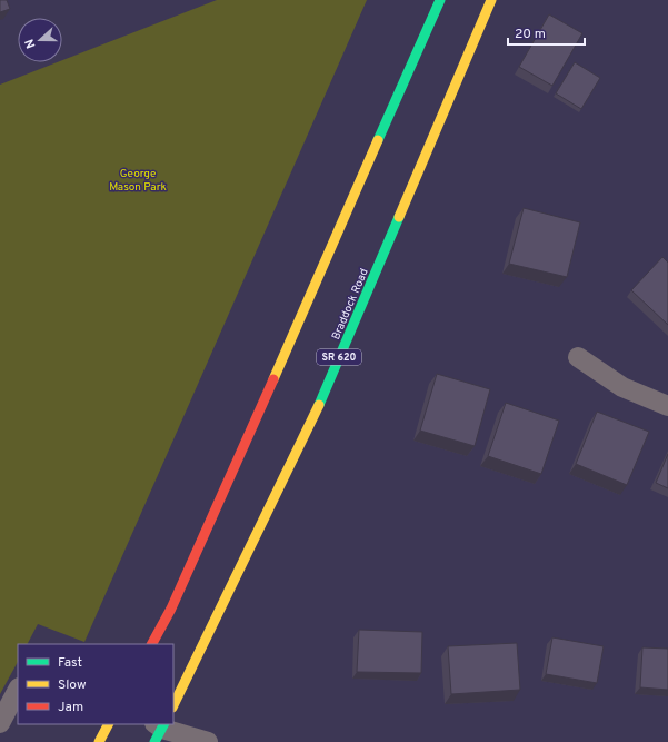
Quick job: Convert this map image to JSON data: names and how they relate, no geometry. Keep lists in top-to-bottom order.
{
  "streets": {
    "main road": ["Braddock Road", "SR 620"]
  },
  "parks": ["George Mason Park"],
  "legend": ["Fast", "Slow", "Jam"],
  "scale_bar": "20 m",
  "north": "left"
}
